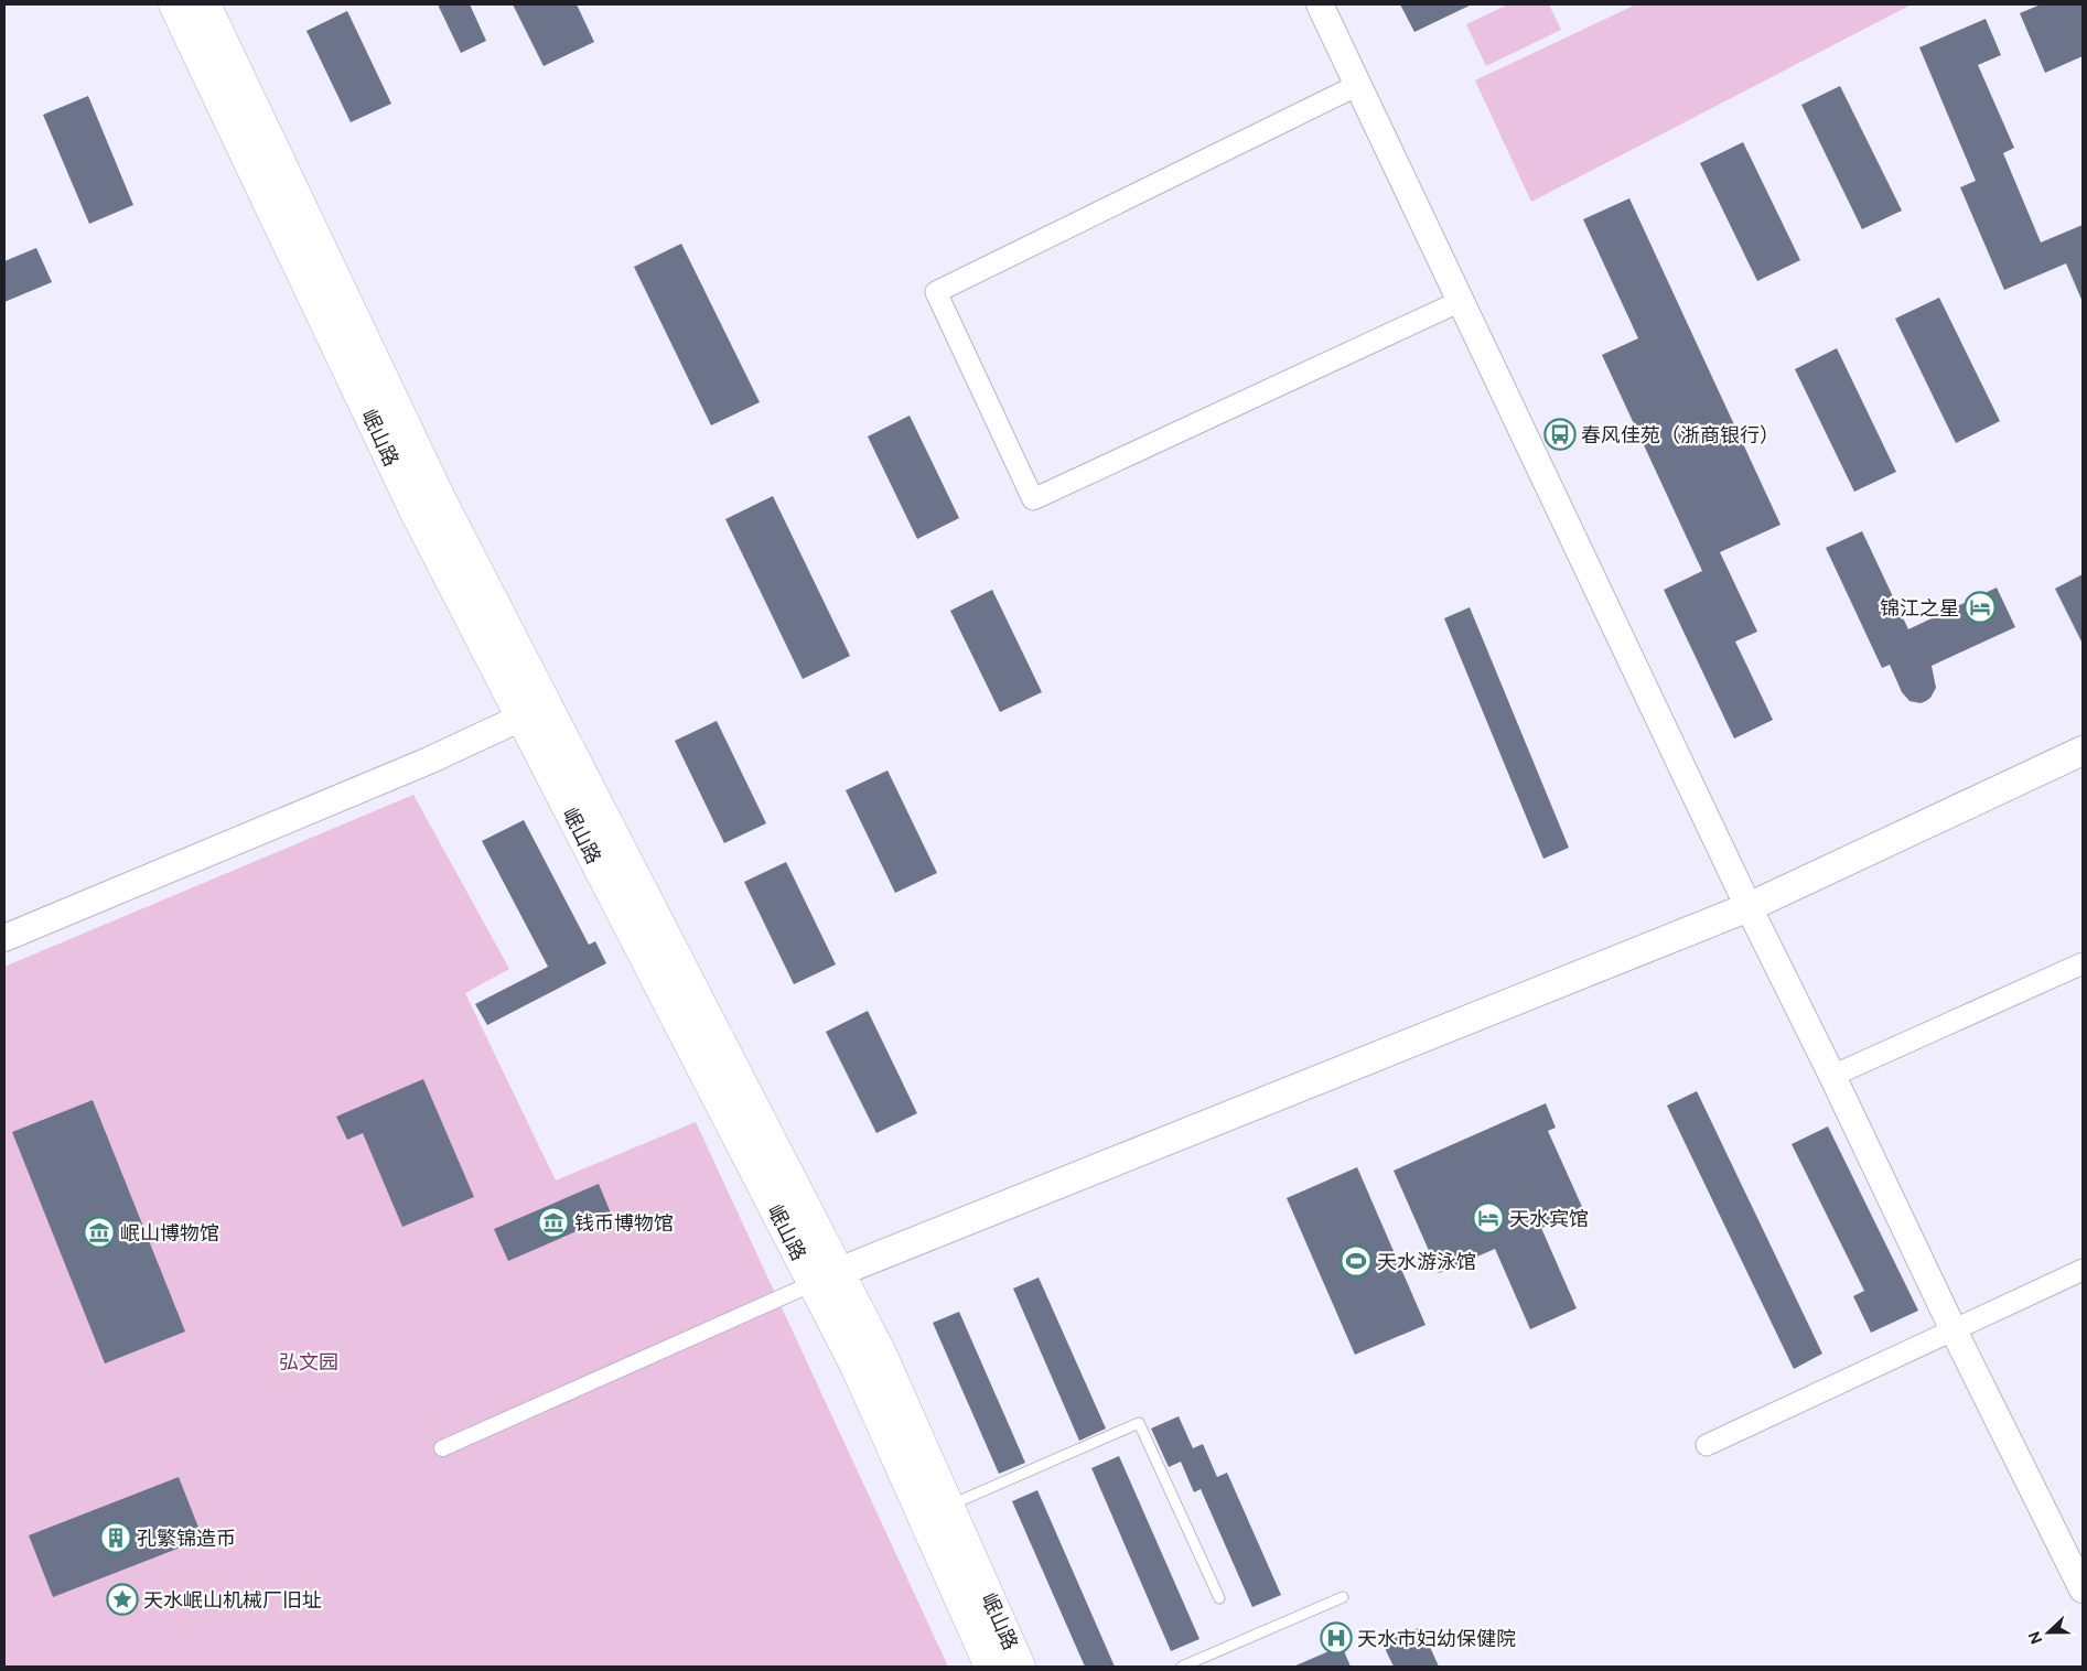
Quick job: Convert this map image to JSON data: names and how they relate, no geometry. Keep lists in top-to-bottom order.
{
  "streets": {
    "main road": ["岷山路"]
  },
  "parks": ["弘文园"],
  "places": {
    "bus stop": ["春风佳苑（浙商银行）"],
    "hotel": ["锦江之星", "天水宾馆"],
    "museum": ["钱币博物馆", "岷山博物馆"],
    "sports": ["天水游泳馆"],
    "building": ["孔繁锦造币"],
    "place": ["天水岷山机械厂旧址"],
    "hospital": ["天水市妇幼保健院"]
  },
  "north": "left"
}
